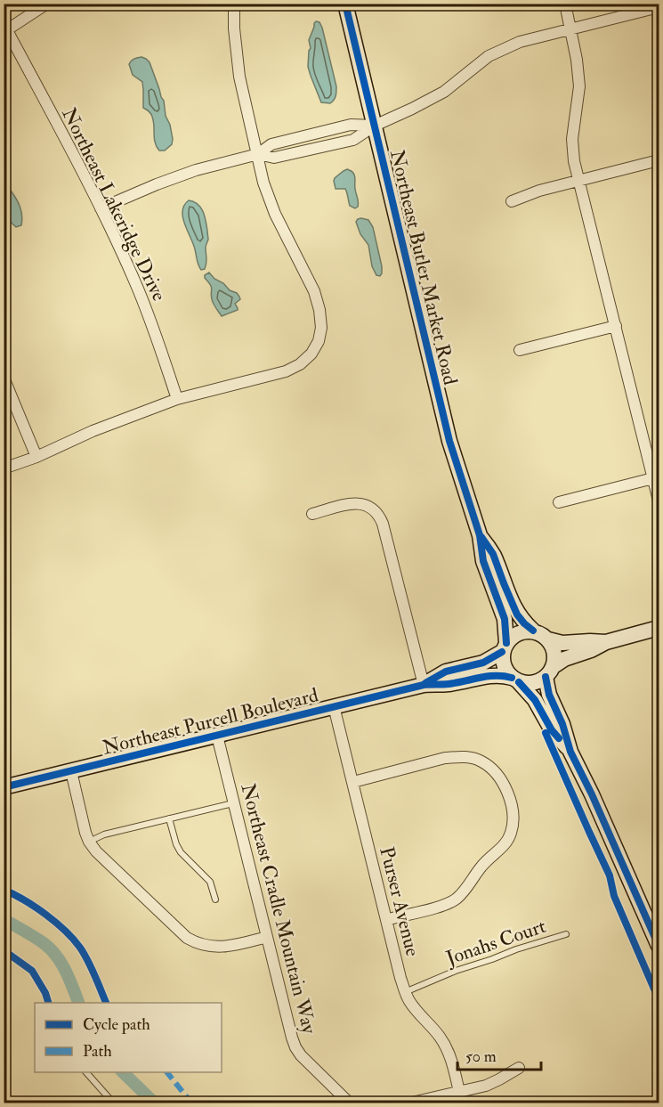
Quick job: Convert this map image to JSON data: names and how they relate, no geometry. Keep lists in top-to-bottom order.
{
  "streets": {
    "main road": ["Northeast Butler Market Road", "Northeast Purcell Boulevard"],
    "street": ["Northeast Lakeridge Drive", "Purser Avenue", "Northeast Cradle Mountain Way"],
    "lane": ["Jonahs Court"]
  },
  "crossings": [
    ["Northeast Butler Market Road", "Northeast Purcell Boulevard"],
    ["Northeast Purcell Boulevard", "Purser Avenue"],
    ["Northeast Purcell Boulevard", "Northeast Cradle Mountain Way"],
    ["Purser Avenue", "Jonahs Court"]
  ],
  "legend": ["Cycle path", "Path"],
  "scale_bar": "50 m"
}
